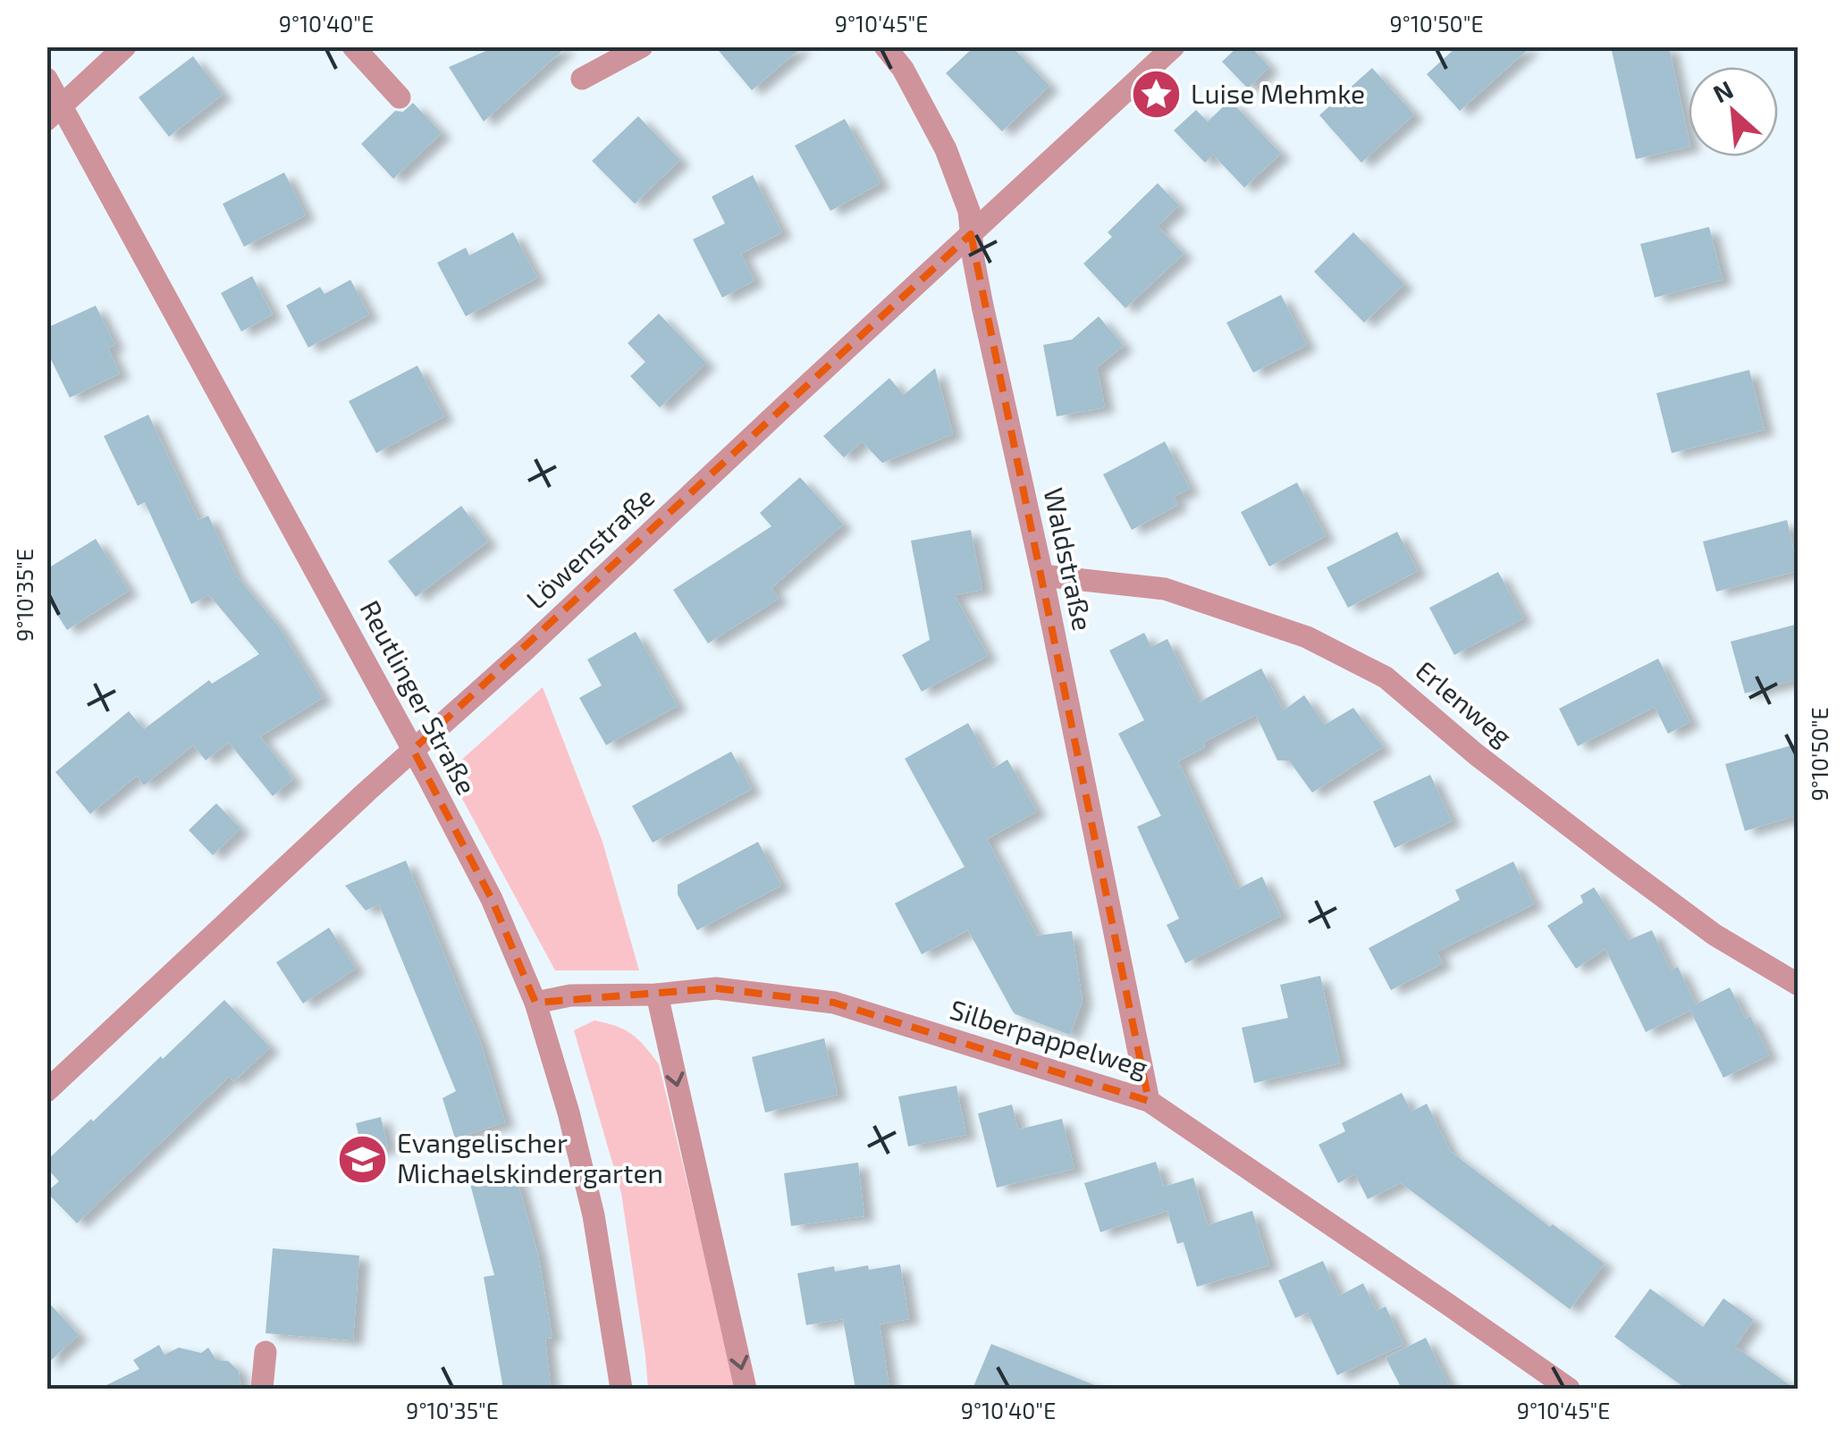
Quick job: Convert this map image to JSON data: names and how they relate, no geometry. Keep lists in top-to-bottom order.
{
  "streets": {
    "street": [
      "Löwenstraße",
      "Waldstraße",
      "Reutlinger Straße",
      "Erlenweg",
      "Silberpappelweg"
    ]
  },
  "crossings": [
    ["Löwenstraße", "Waldstraße"],
    ["Löwenstraße", "Reutlinger Straße"],
    ["Waldstraße", "Erlenweg"],
    ["Waldstraße", "Silberpappelweg"],
    ["Reutlinger Straße", "Silberpappelweg"]
  ],
  "places": {
    "place": ["Luise Mehmke"],
    "school or university": ["Evangelischer Michaelskindergarten"]
  },
  "north": "top left",
  "coordinates": [
    "9°10'40\"E",
    "9°10'45\"E",
    "9°10'50\"E",
    "9°10'35\"E"
  ]
}
